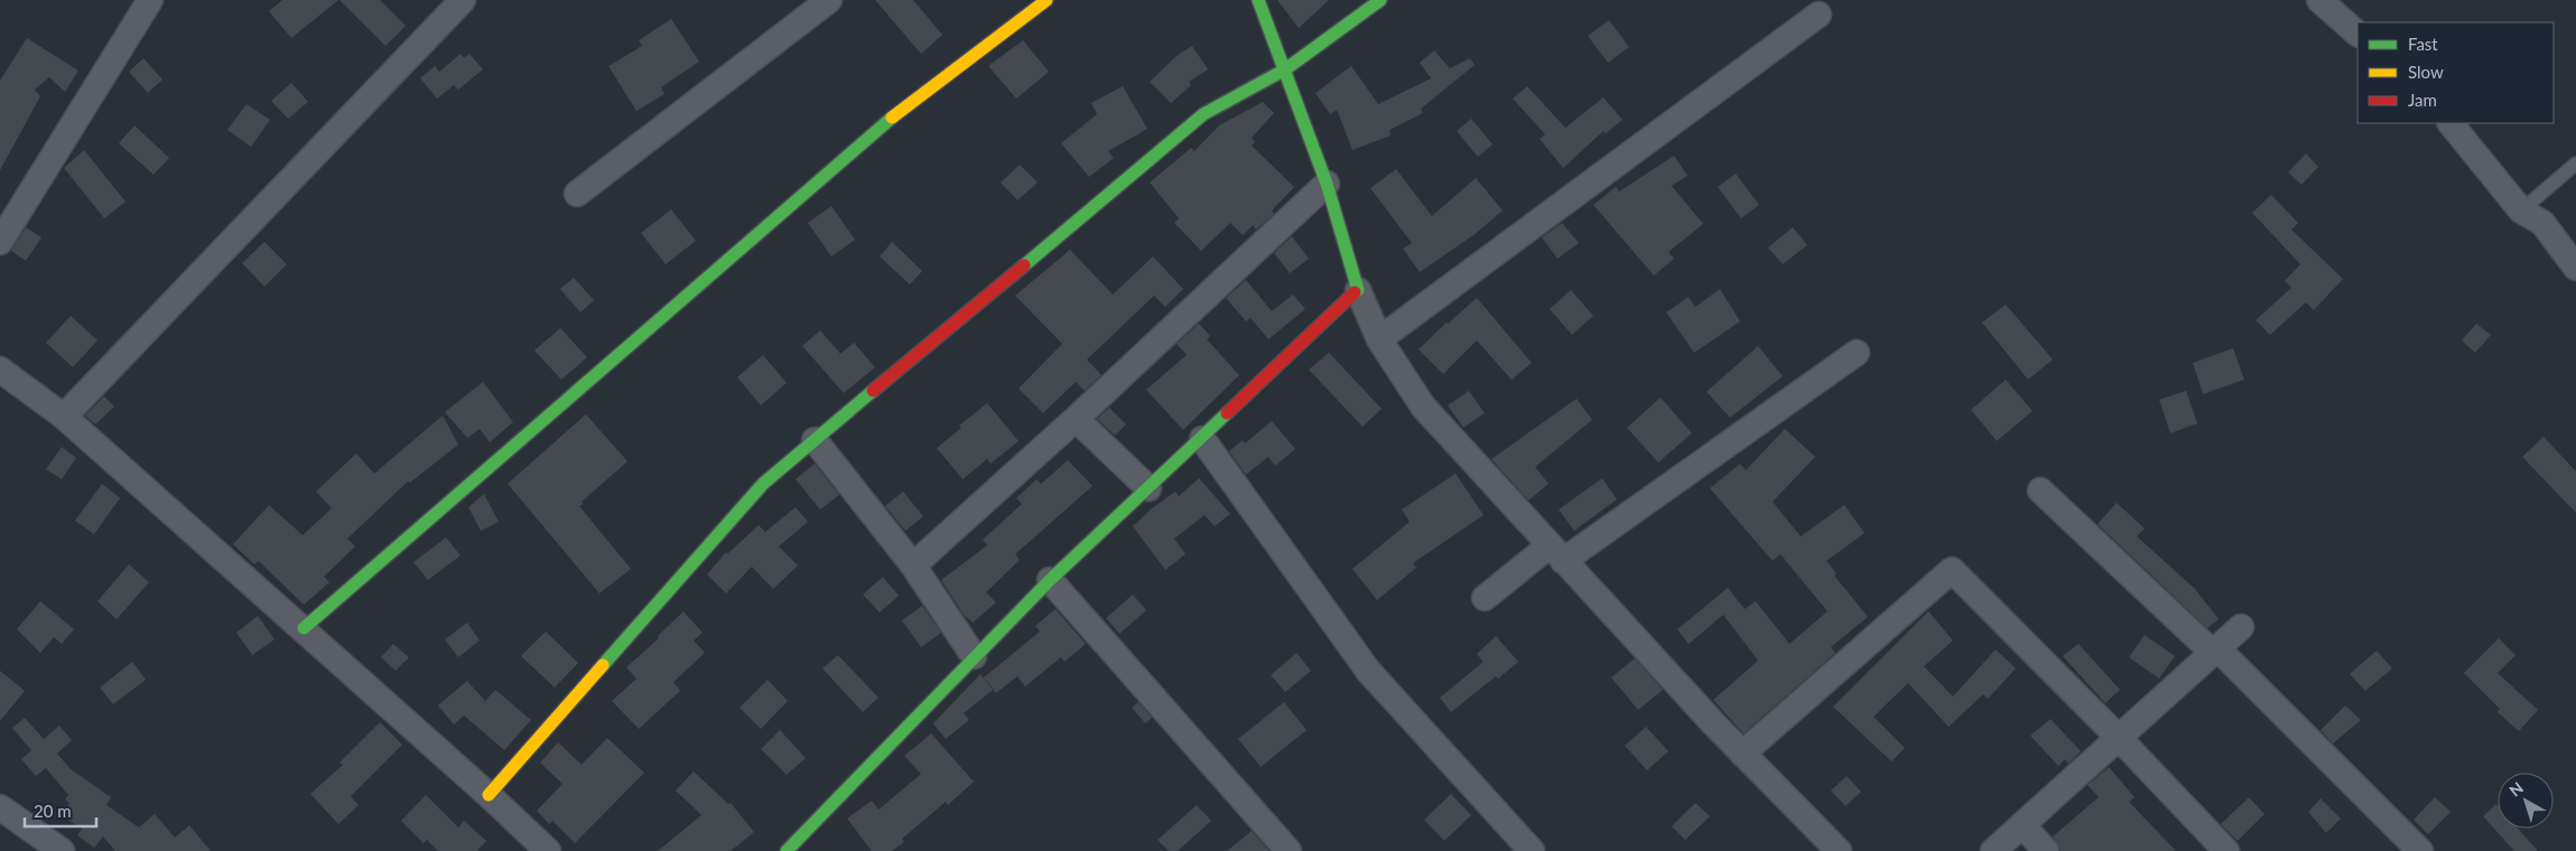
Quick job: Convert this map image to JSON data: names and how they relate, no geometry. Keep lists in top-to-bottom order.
{
  "legend": ["Fast", "Slow", "Jam"],
  "scale_bar": "20 m",
  "north": "top left"
}
